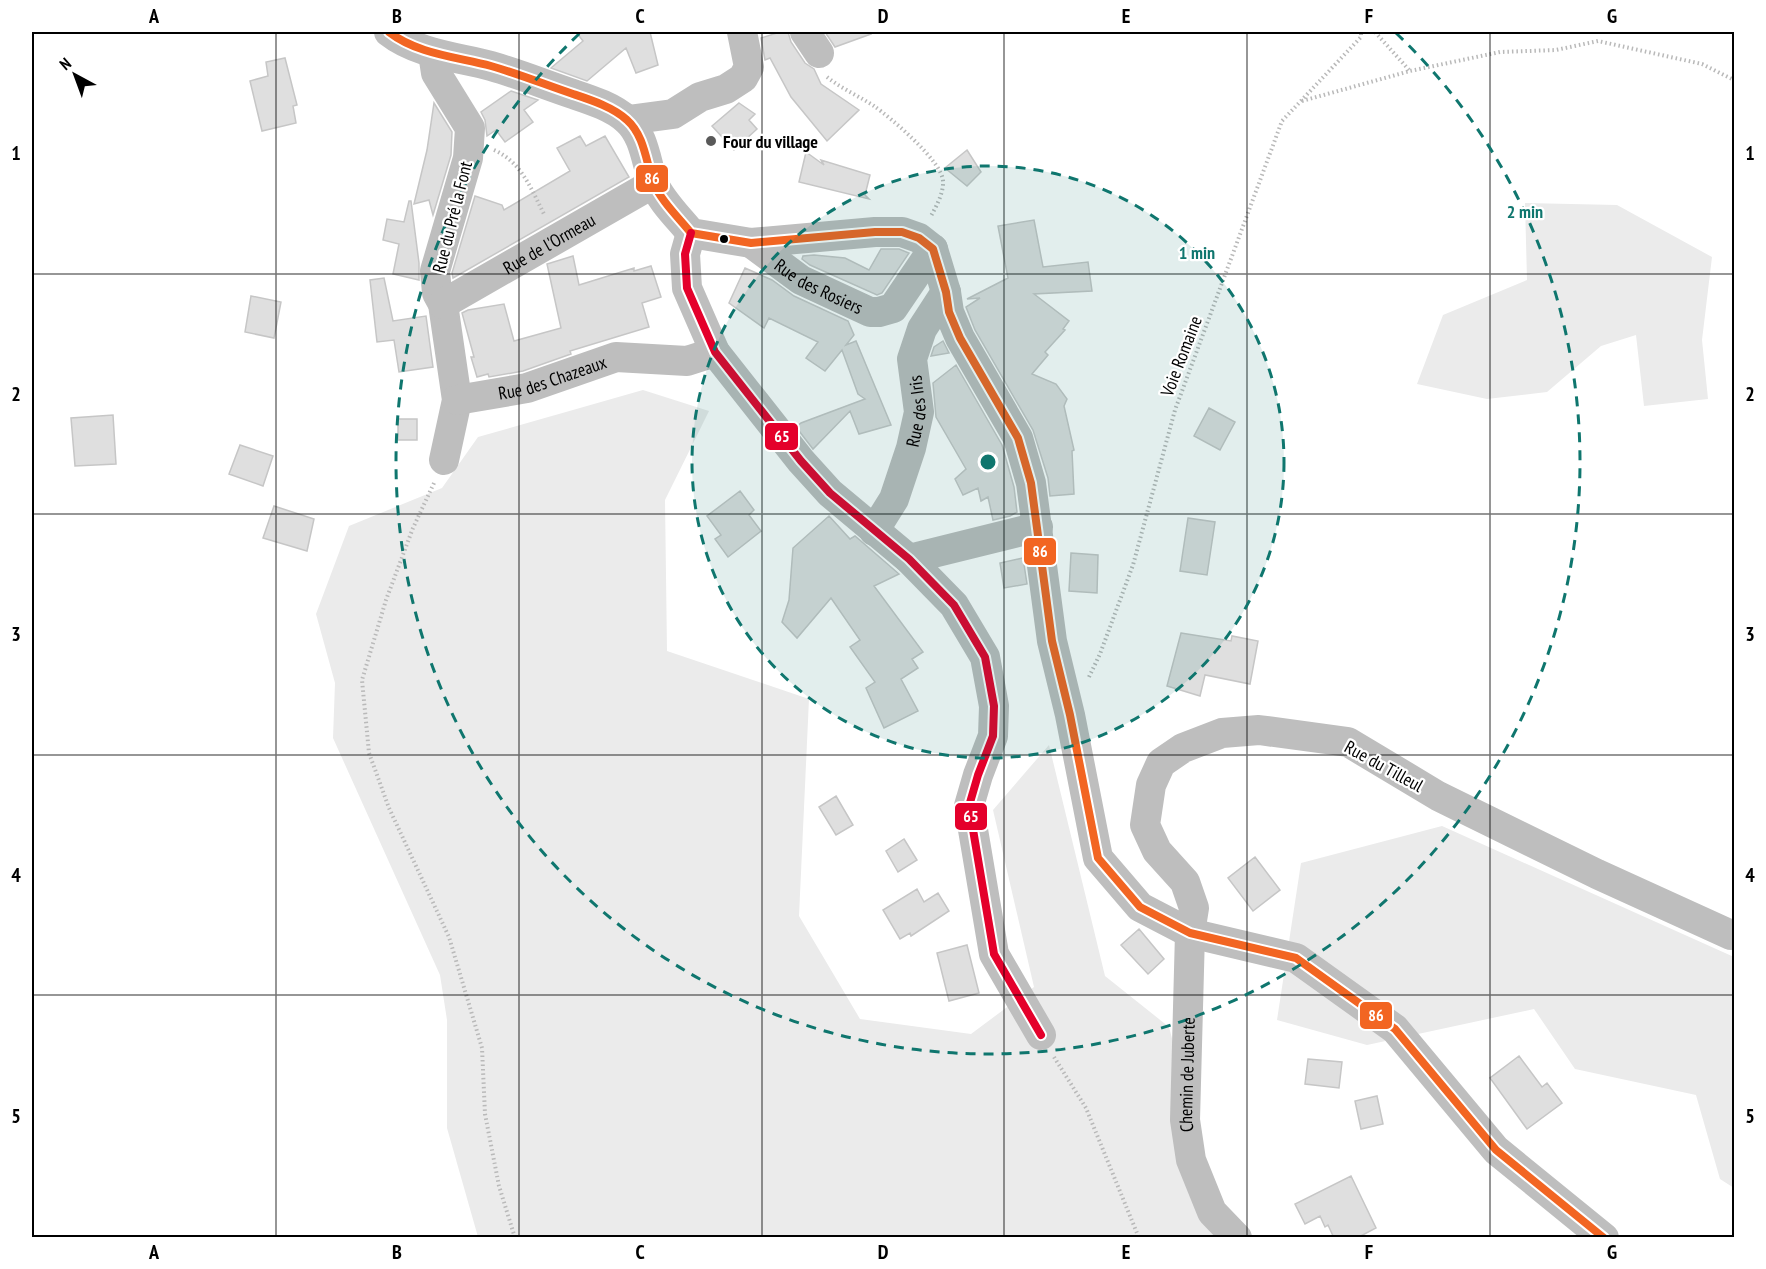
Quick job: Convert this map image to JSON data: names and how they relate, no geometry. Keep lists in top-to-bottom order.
{
  "streets": {
    "street": [
      "Rue du Pré la Font",
      "Rue de l'Ormeau",
      "Rue des Rosiers",
      "Rue des Chazeaux",
      "Rue des Iris",
      "Rue du Tilleul",
      "Chemin de Juberte"
    ],
    "path": ["Voie Romaine"]
  },
  "crossings": [
    ["Rue du Pré la Font", "Rue de l'Ormeau"],
    ["Rue du Pré la Font", "Rue des Chazeaux"],
    ["Rue du Tilleul", "Chemin de Juberte"]
  ],
  "places": ["Four du village"],
  "lines": ["transit line 86", "transit line 65"],
  "north": "top left",
  "grid": {
    "columns": [
      "A",
      "B",
      "C",
      "D",
      "E",
      "F",
      "G"
    ],
    "rows": [
      "1",
      "2",
      "3",
      "4",
      "5"
    ]
  },
  "rings": ["2 min", "1 min"]
}
